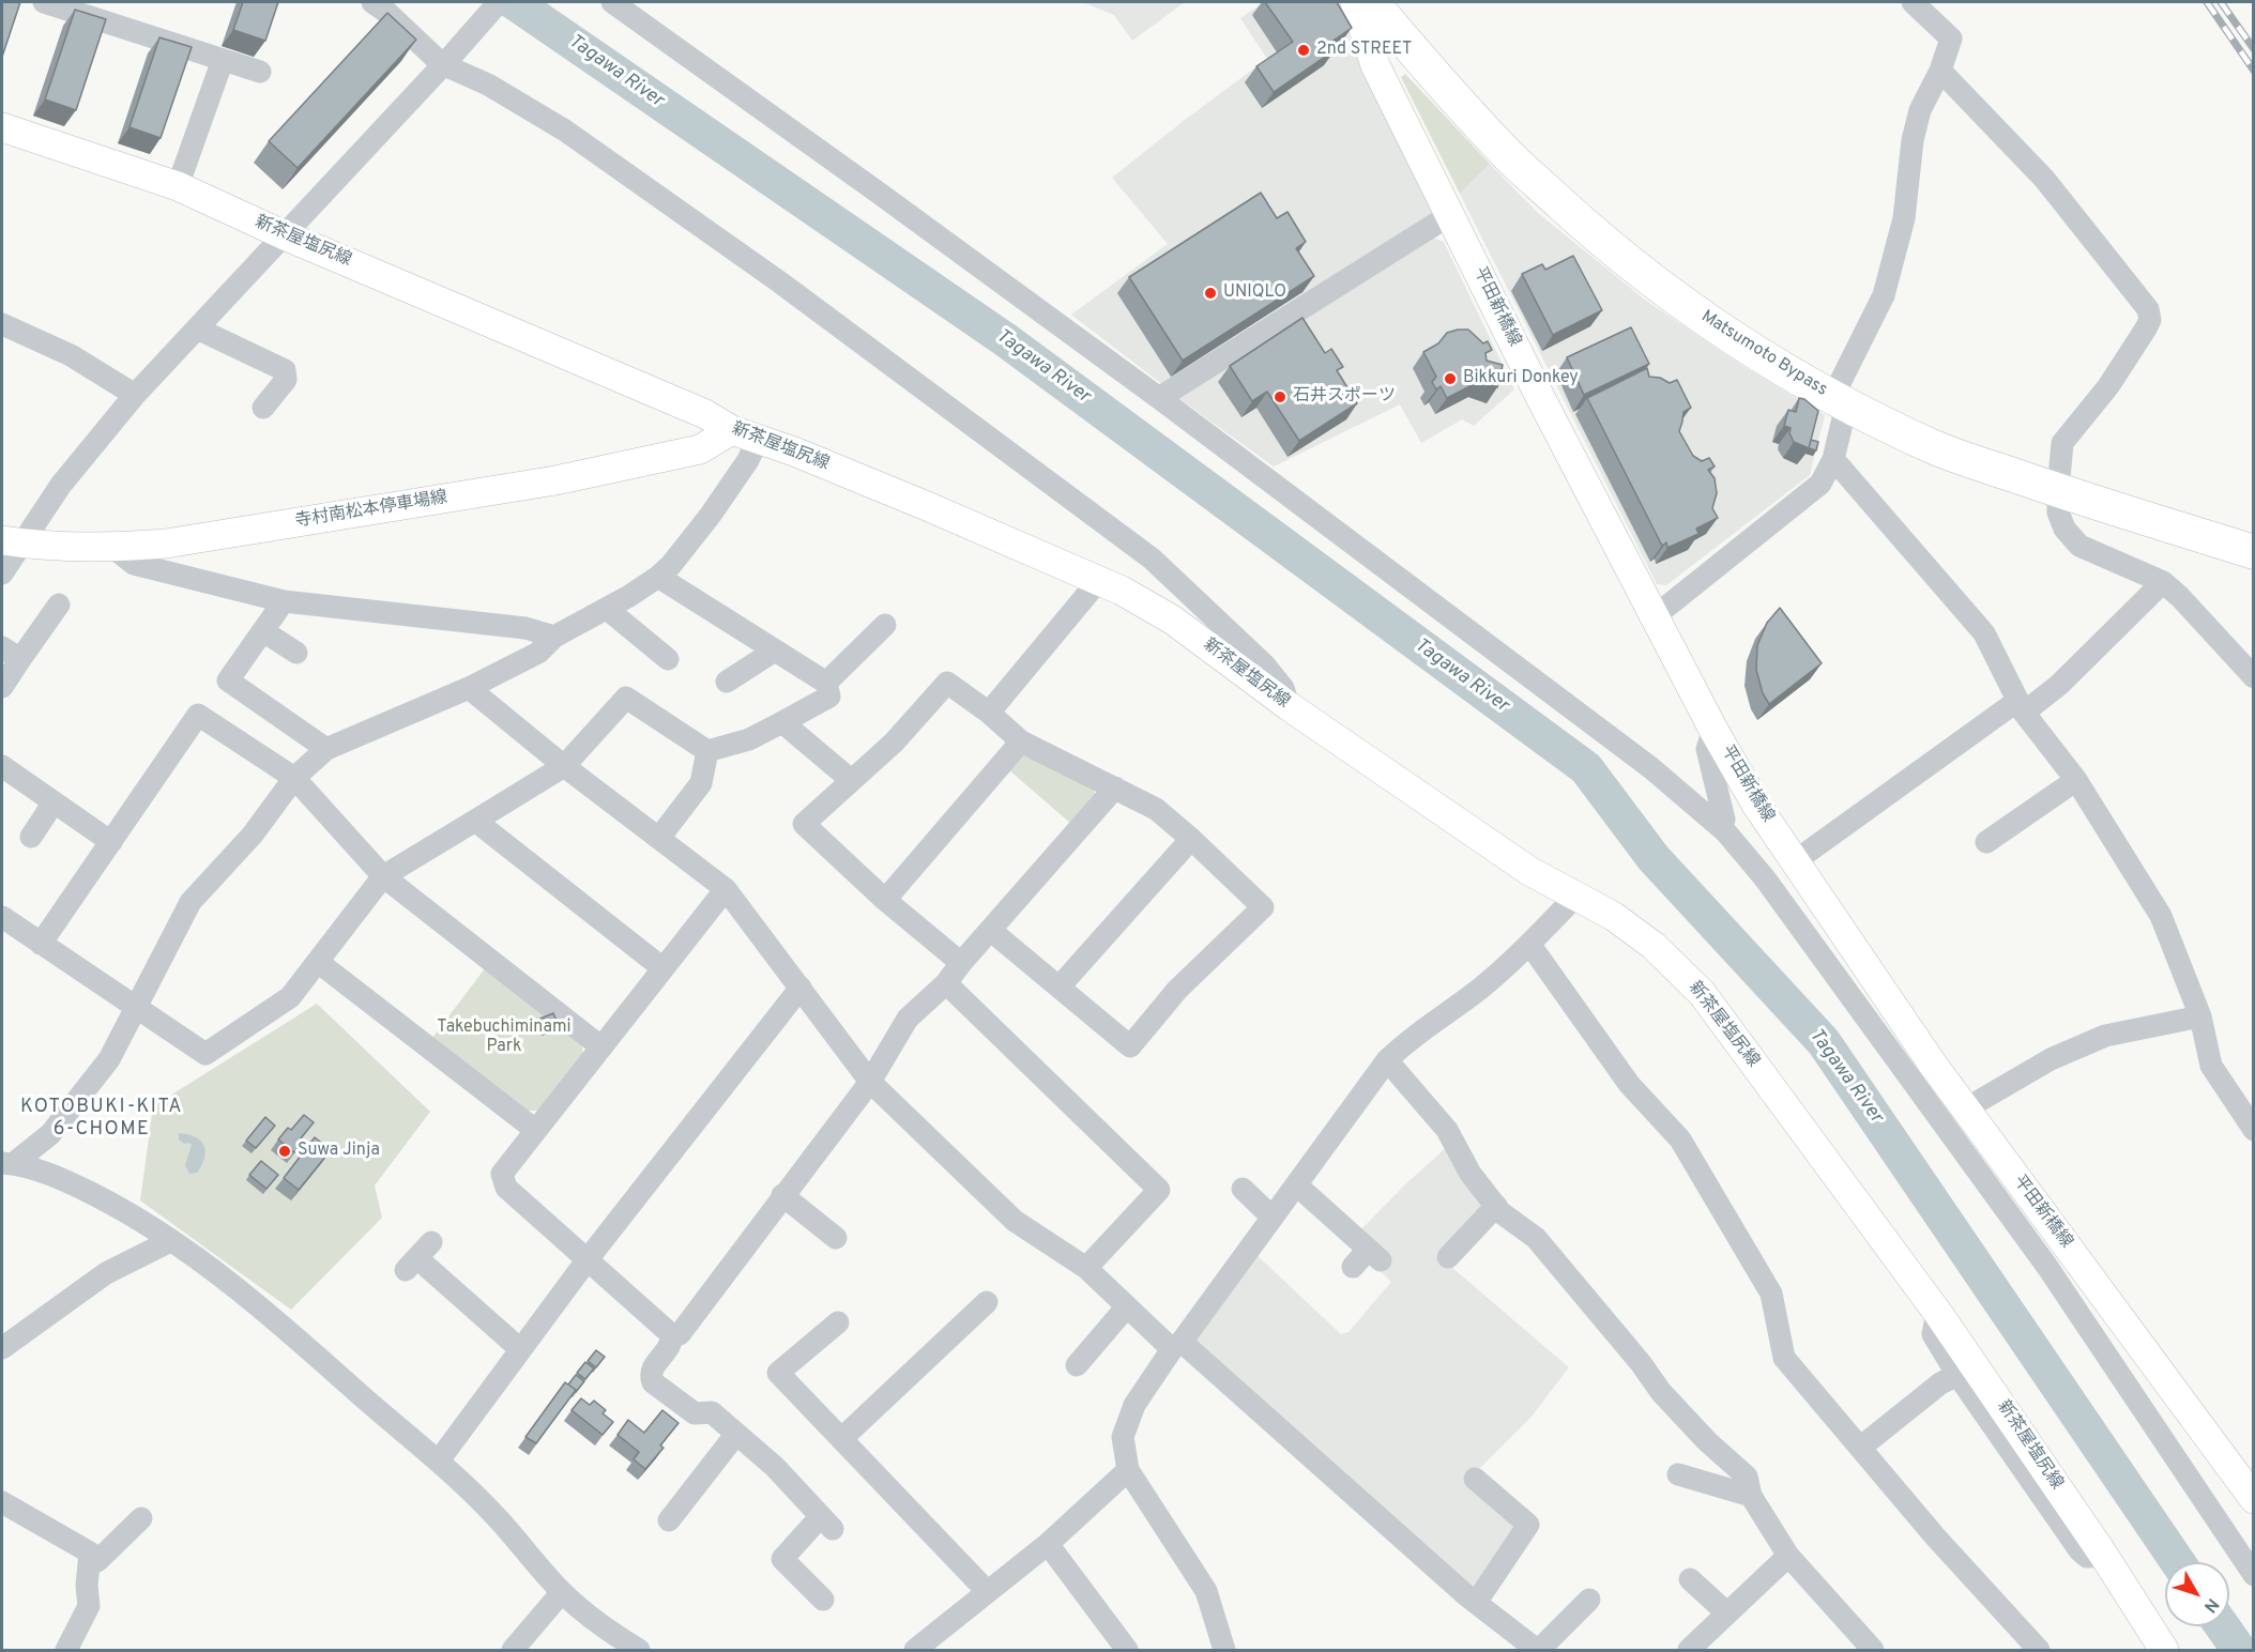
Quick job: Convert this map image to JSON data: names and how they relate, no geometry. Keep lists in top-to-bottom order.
{
  "streets": {
    "highway": ["Matsumoto Bypass"],
    "main road": ["新茶屋塩尻線", "平田新橋線", "寺村南松本停車場線"]
  },
  "crossings": [
    ["新茶屋塩尻線", "寺村南松本停車場線"]
  ],
  "districts": ["KOTOBUKI-KITA 6-CHOME"],
  "water": ["Tagawa River"],
  "parks": ["Takebuchiminami Park"],
  "places": [
    "2nd STREET",
    "UNIQLO",
    "Bikkuri Donkey",
    "石井スポーツ",
    "Suwa Jinja"
  ],
  "north": "bottom right"
}
